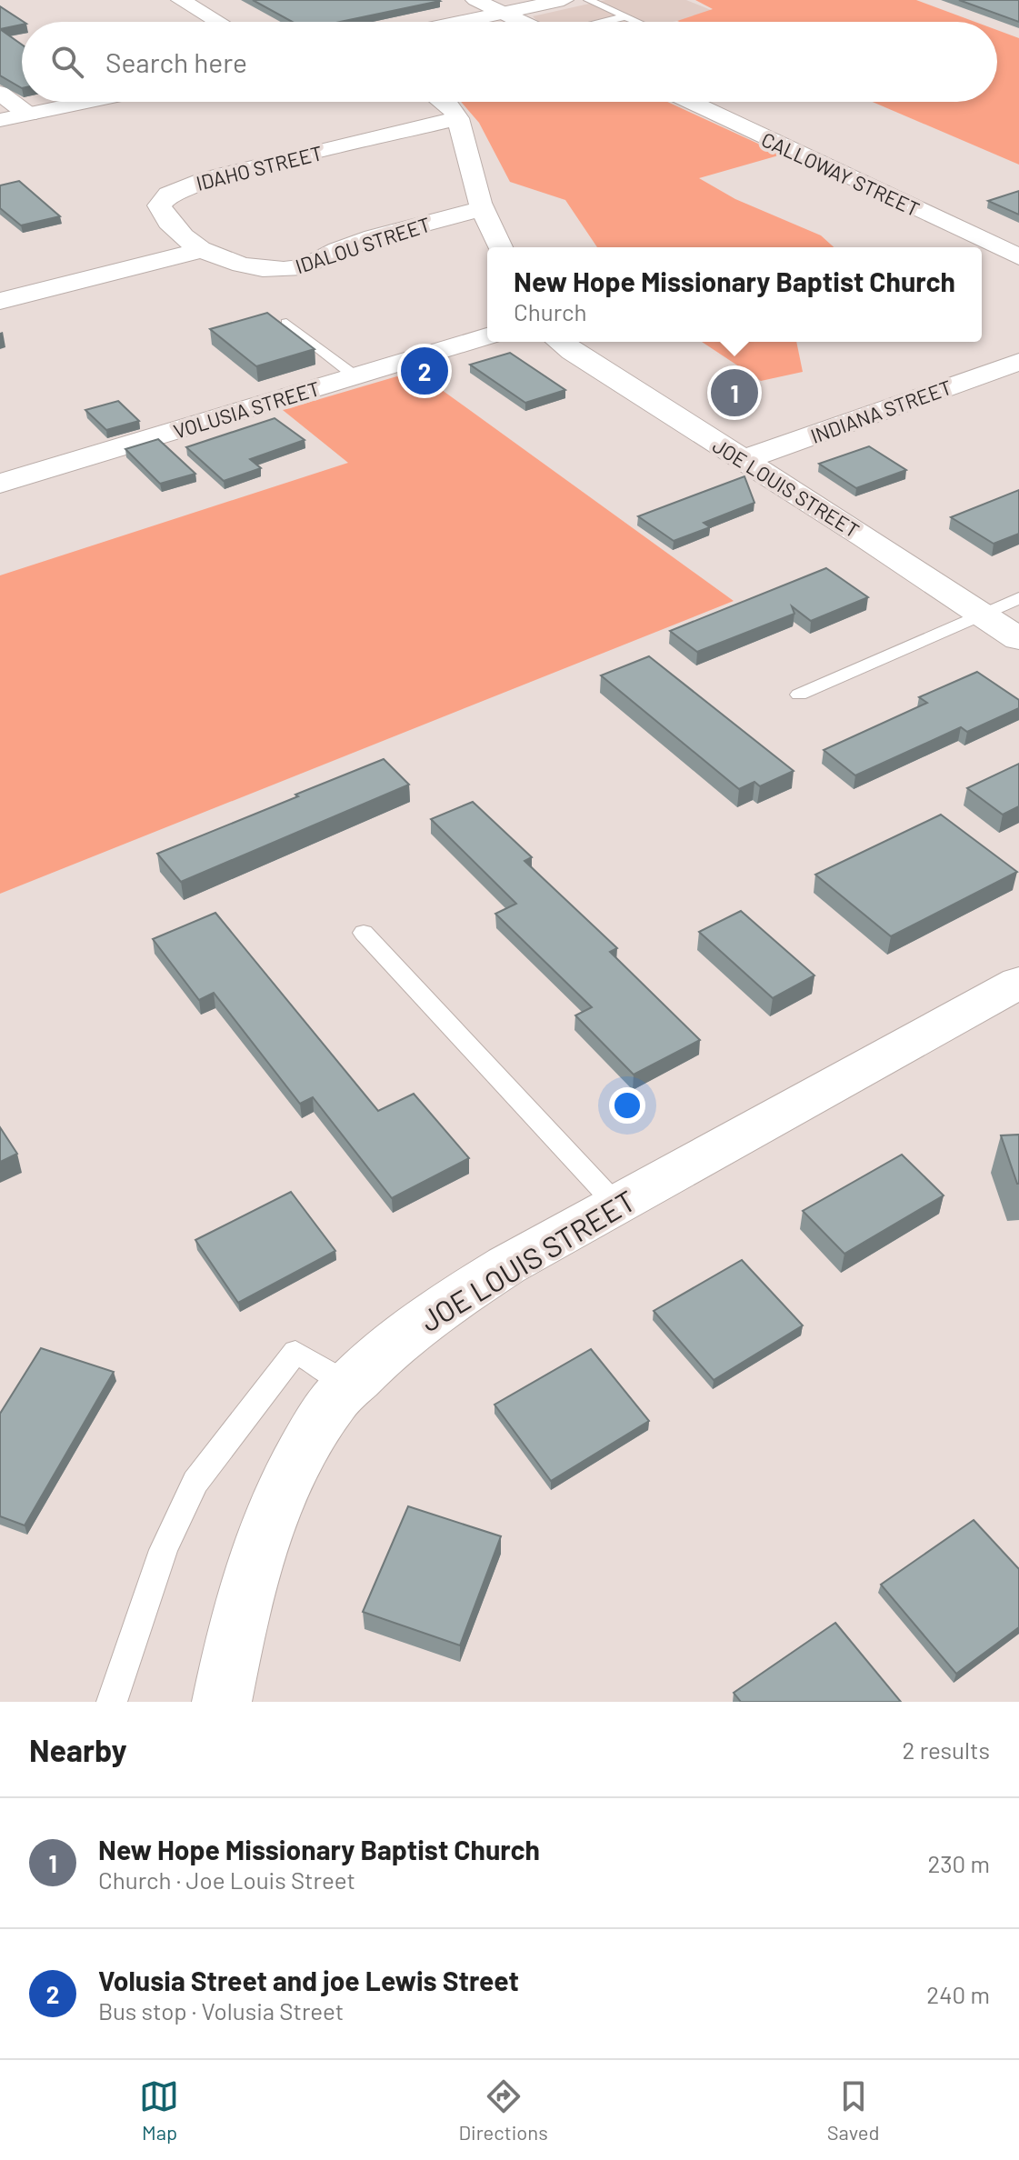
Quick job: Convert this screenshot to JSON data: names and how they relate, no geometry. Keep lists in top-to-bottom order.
{
  "streets": {
    "street": [
      "IDAHO STREET",
      "CALLOWAY STREET",
      "IDALOU STREET",
      "VOLUSIA STREET",
      "INDIANA STREET",
      "JOE LOUIS STREET"
    ]
  },
  "crossings": [
    ["IDAHO STREET", "IDALOU STREET"],
    ["INDIANA STREET", "JOE LOUIS STREET"]
  ],
  "page": {
    "search": "Search here",
    "popup": ["New Hope Missionary Baptist Church", "Church"],
    "pins": ["2", "1"],
    "heading": ["Nearby", "2 results"],
    "list": [
      {
        "mark": "1",
        "name": "New Hope Missionary Baptist Church",
        "note": "Church · Joe Louis Street",
        "value": "230 m"
      },
      {
        "mark": "2",
        "name": "Volusia Street and joe Lewis Street",
        "note": "Bus stop · Volusia Street",
        "value": "240 m"
      }
    ],
    "nav": ["Map", "Directions", "Saved"]
  }
}
